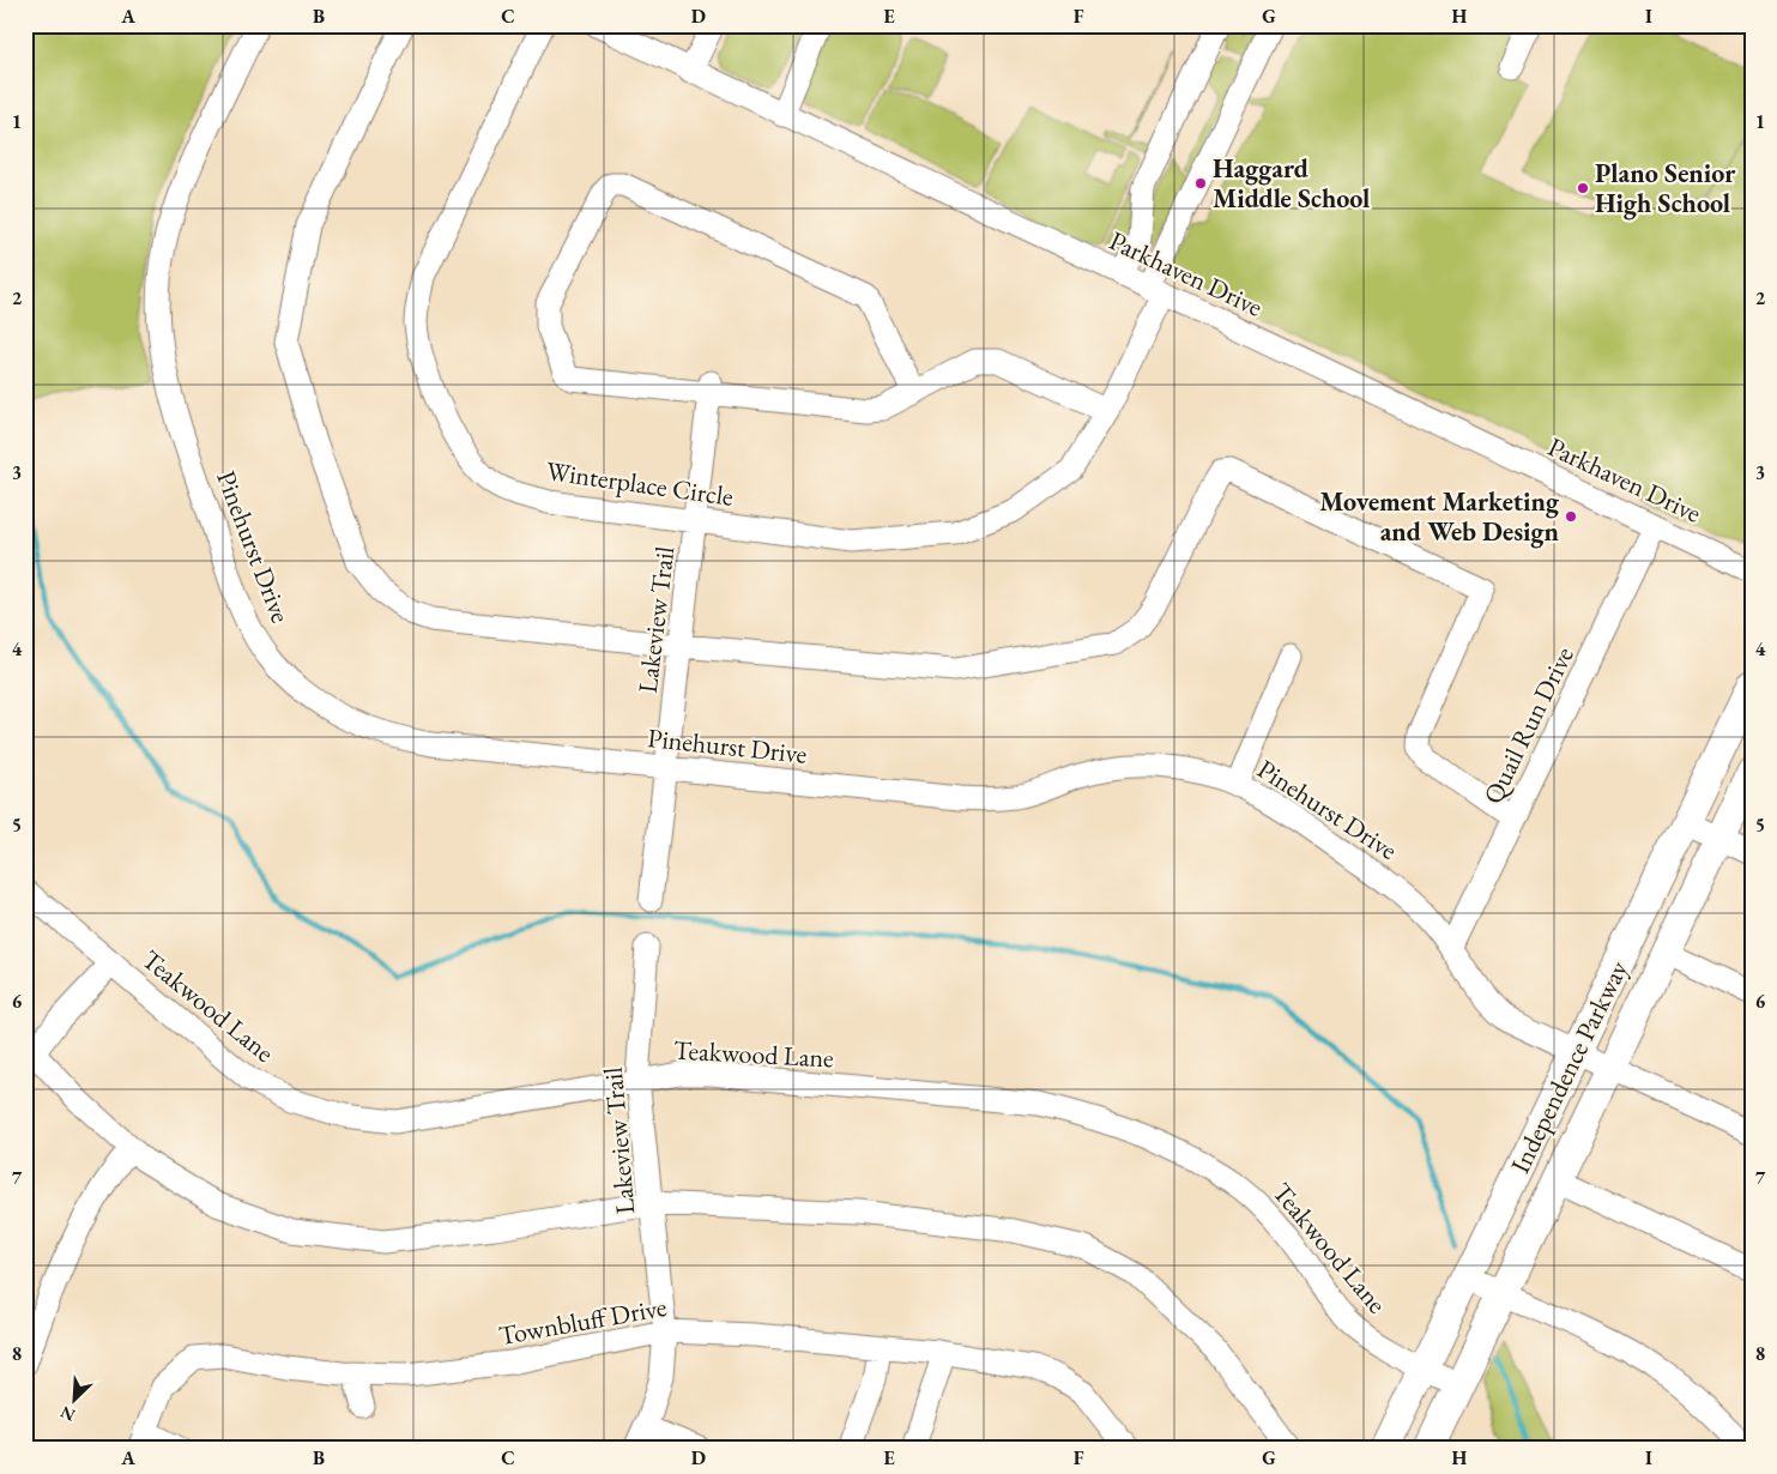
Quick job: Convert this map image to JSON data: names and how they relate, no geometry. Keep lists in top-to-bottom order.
{
  "streets": {
    "main road": ["Independence Parkway"],
    "street": [
      "Parkhaven Drive",
      "Winterplace Circle",
      "Pinehurst Drive",
      "Lakeview Trail",
      "Quail Run Drive",
      "Teakwood Lane",
      "Townbluff Drive"
    ]
  },
  "crossings": [
    ["Parkhaven Drive", "Winterplace Circle"],
    ["Parkhaven Drive", "Quail Run Drive"],
    ["Winterplace Circle", "Lakeview Trail"],
    ["Pinehurst Drive", "Lakeview Trail"],
    ["Pinehurst Drive", "Quail Run Drive"],
    ["Pinehurst Drive", "Independence Parkway"],
    ["Lakeview Trail", "Teakwood Lane"],
    ["Lakeview Trail", "Townbluff Drive"],
    ["Teakwood Lane", "Independence Parkway"]
  ],
  "places": ["Haggard Middle School", "Plano Senior High School", "Movement Marketing and Web Design"],
  "north": "bottom left",
  "grid": {
    "columns": [
      "A",
      "B",
      "C",
      "D",
      "E",
      "F",
      "G",
      "H",
      "I"
    ],
    "rows": [
      "1",
      "2",
      "3",
      "4",
      "5",
      "6",
      "7",
      "8"
    ]
  }
}
